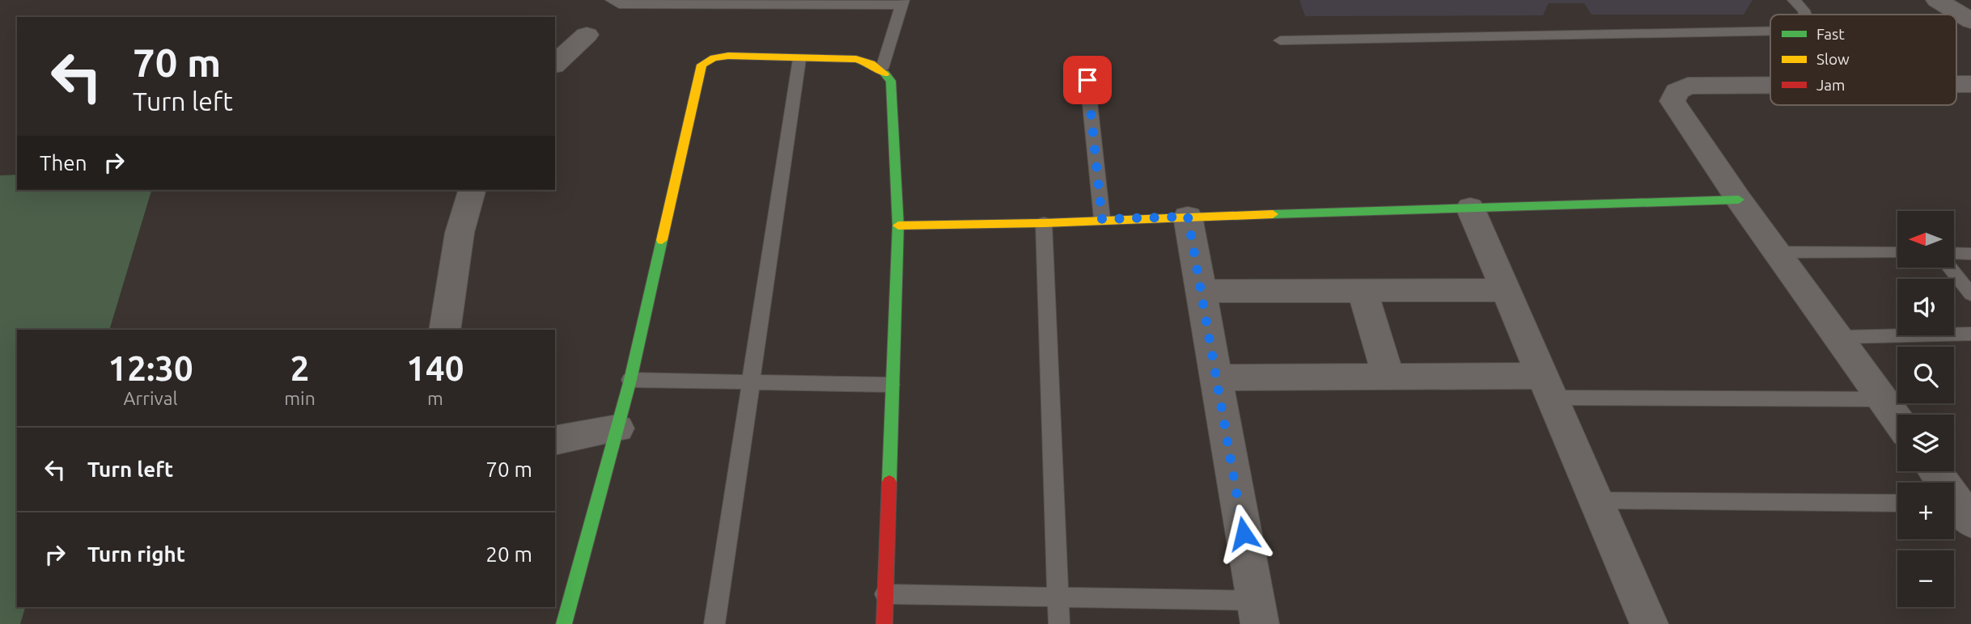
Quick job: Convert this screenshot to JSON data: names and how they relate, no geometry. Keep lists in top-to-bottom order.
{
  "legend": ["Fast", "Slow", "Jam"],
  "north": "left",
  "page": {
    "turn": ["70 m", "Turn left"],
    "then": "Then",
    "map_buttons": ["+", "−"],
    "eta": [
      "12:30",
      "Arrival",
      "2",
      "min",
      "140",
      "m"
    ],
    "list": [
      {
        "name": "Turn left",
        "value": "70 m"
      },
      {
        "name": "Turn right",
        "value": "20 m"
      }
    ]
  }
}
